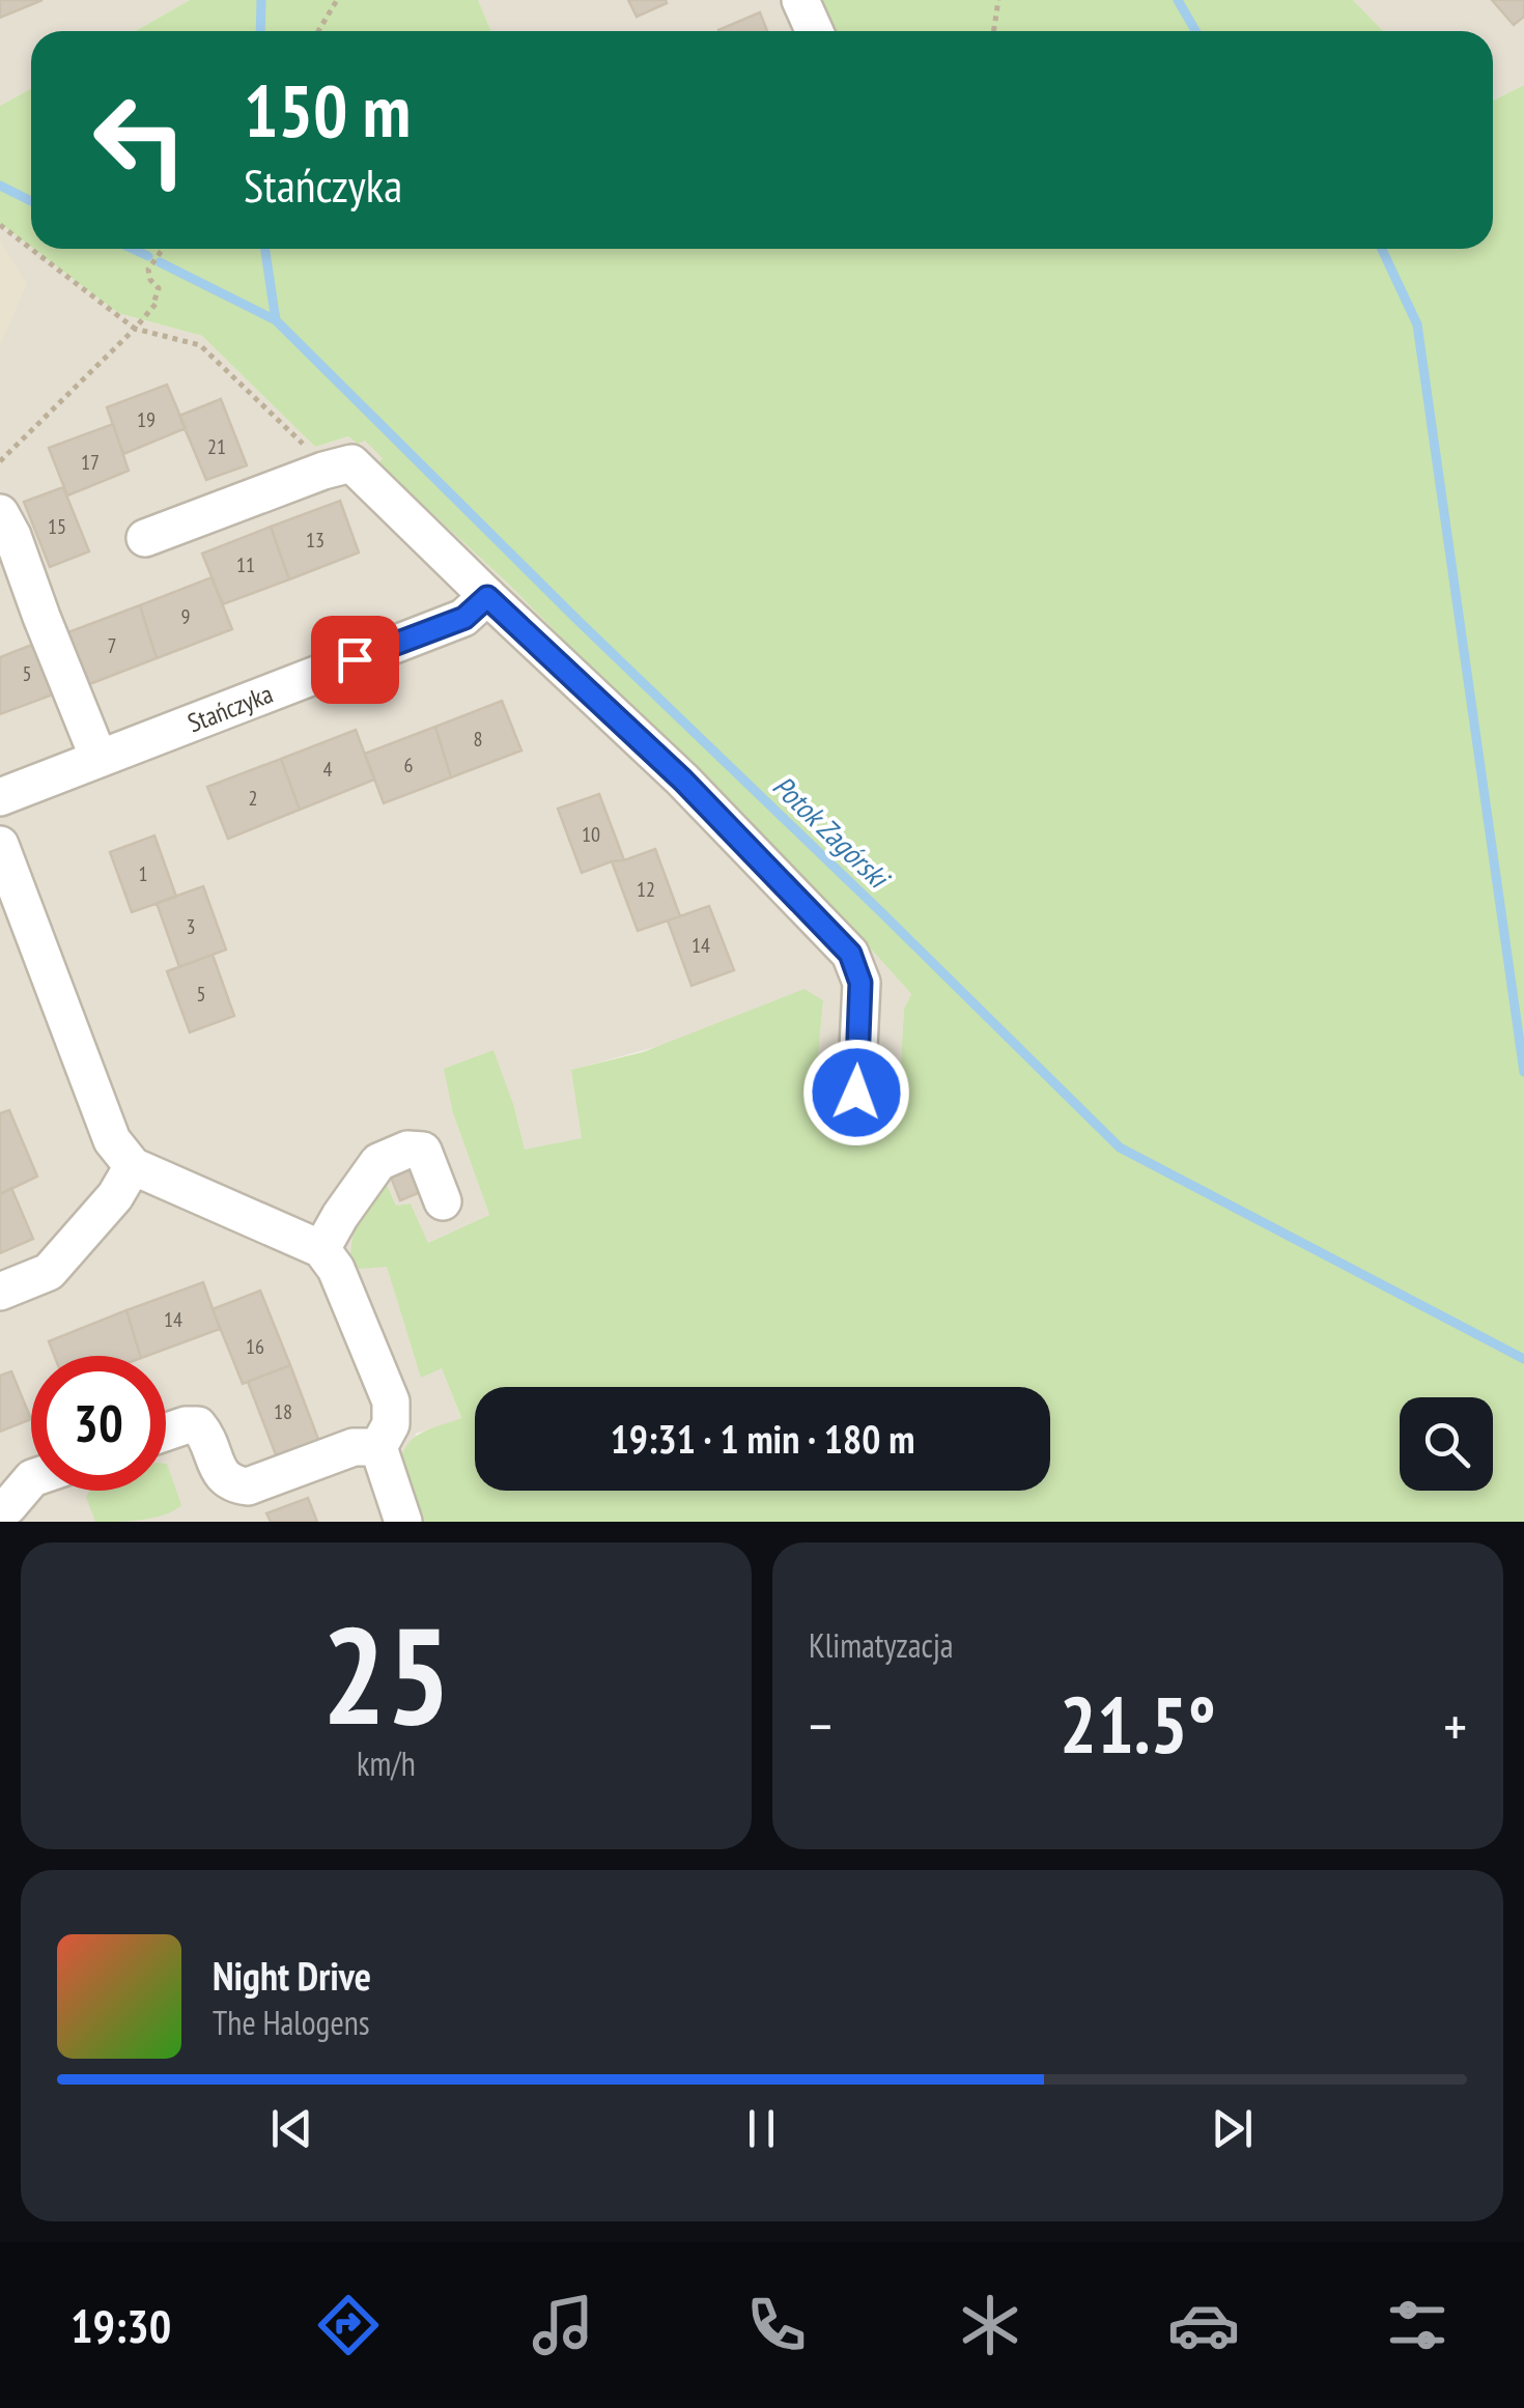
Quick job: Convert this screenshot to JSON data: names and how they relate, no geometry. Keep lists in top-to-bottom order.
{
  "streets": {
    "street": ["Stańczyka"]
  },
  "water": ["Potok Zagórski"],
  "house_numbers": [
    "19",
    "21",
    "17",
    "15",
    "13",
    "11",
    "9",
    "7",
    "5",
    "8",
    "6",
    "4",
    "2",
    "10",
    "1",
    "12",
    "3",
    "14",
    "5",
    "14",
    "16",
    "18"
  ],
  "page": {
    "turn": ["150 m", "Stańczyka"],
    "limit": "30",
    "trip": "19:31 · 1 min · 180 m",
    "tile": [
      ["25", "km/h"],
      "Klimatyzacja"
    ],
    "heat": ["−", "21.5°", "+"],
    "song": ["Night Drive", "The Halogens"],
    "tabs": "19:30"
  }
}
